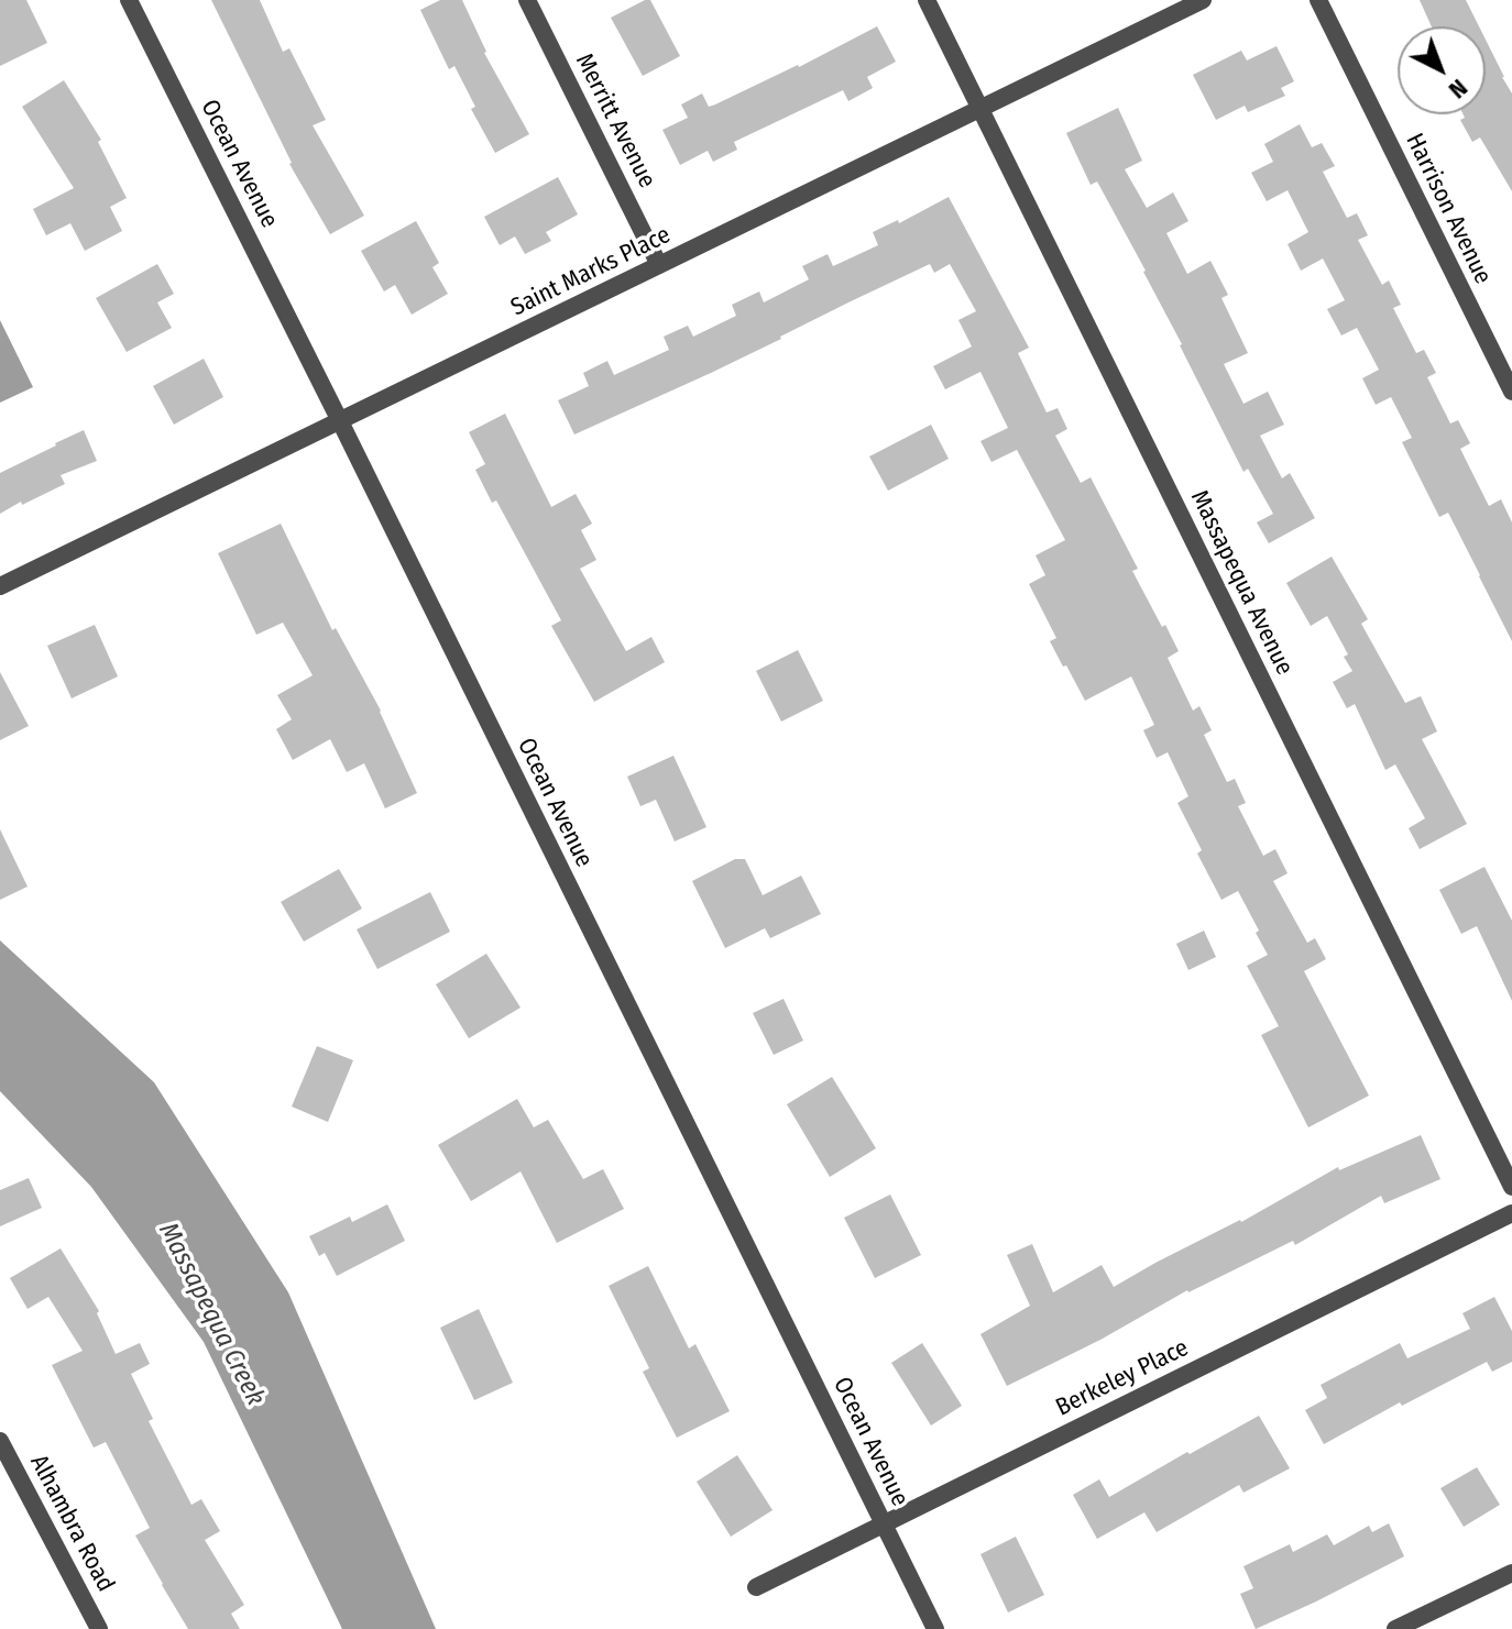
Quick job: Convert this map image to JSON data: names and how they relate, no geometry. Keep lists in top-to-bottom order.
{
  "streets": {
    "street": [
      "Merritt Avenue",
      "Ocean Avenue",
      "Harrison Avenue",
      "Saint Marks Place",
      "Massapequa Avenue",
      "Berkeley Place",
      "Alhambra Road"
    ]
  },
  "crossings": [
    ["Merritt Avenue", "Saint Marks Place"],
    ["Ocean Avenue", "Saint Marks Place"],
    ["Ocean Avenue", "Berkeley Place"],
    ["Saint Marks Place", "Massapequa Avenue"]
  ],
  "water": ["Massapequa Creek"],
  "north": "bottom right"
}
